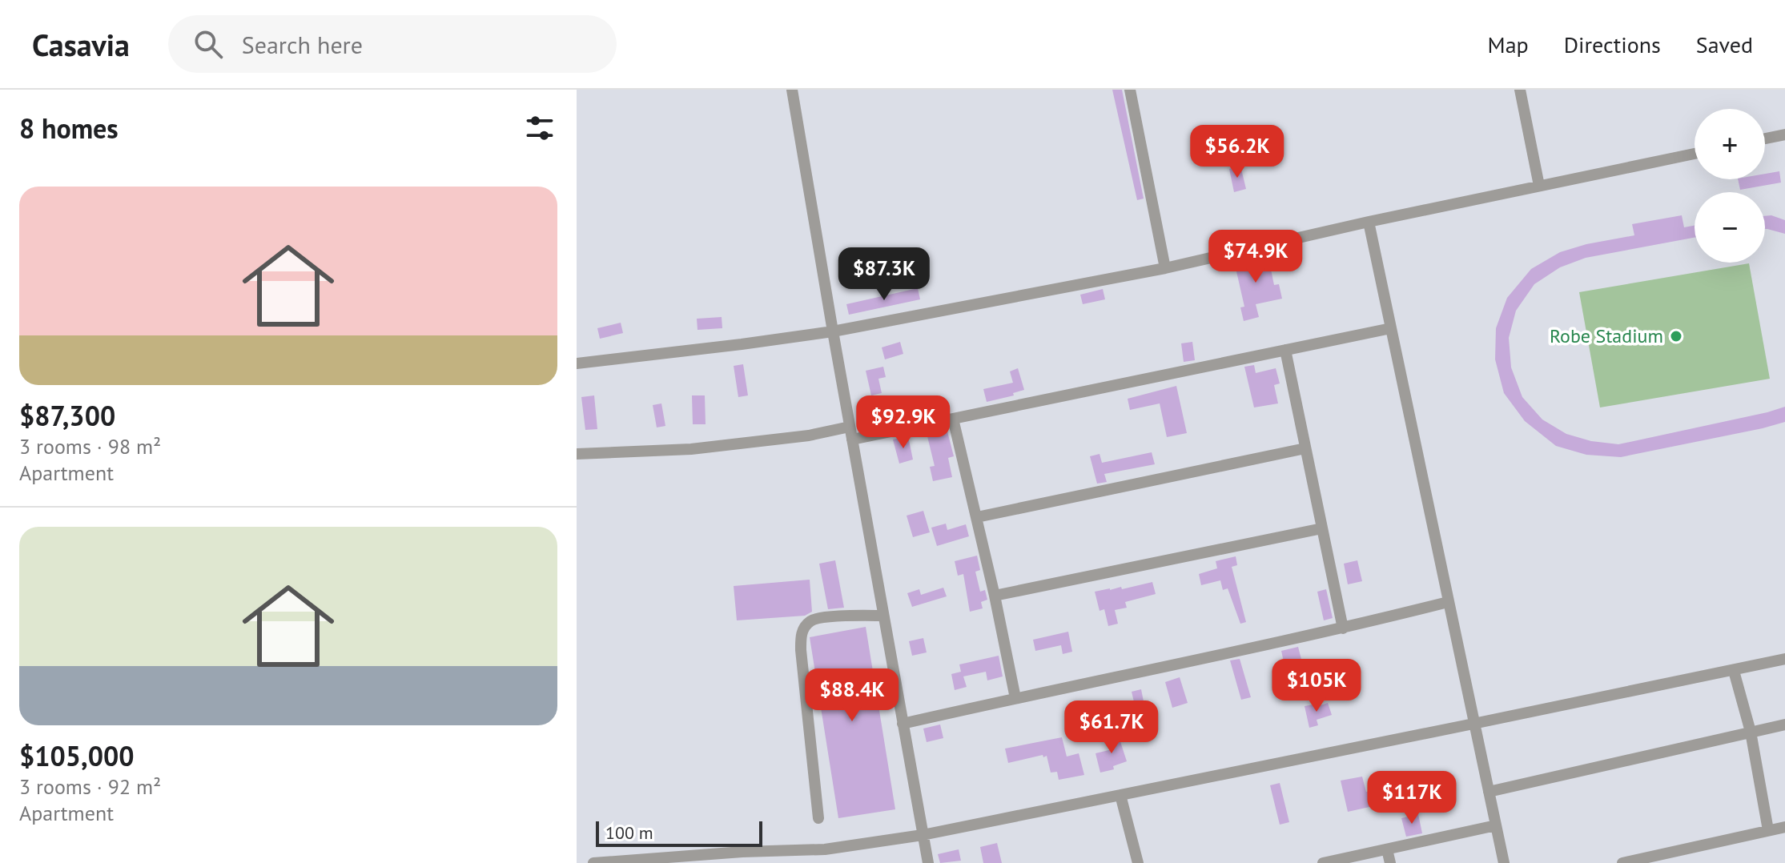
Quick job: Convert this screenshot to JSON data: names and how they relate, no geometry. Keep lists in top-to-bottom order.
{
  "places": ["Robe Stadium"],
  "scale_bar": "100 m",
  "page": {
    "header": "Casavia",
    "search": "Search here",
    "nav": ["Map", "Directions", "Saved"],
    "heading": "8 homes",
    "map_buttons": ["+", "−"],
    "price": [
      "$56.2K",
      "$74.9K",
      "$87.3K",
      "$92.9K",
      "$105K",
      "$88.4K",
      "$61.7K",
      "$117K"
    ],
    "list": [
      {
        "name": "$87,300",
        "note": "3 rooms · 98 m² · Apartment"
      },
      {
        "name": "$105,000",
        "note": "3 rooms · 92 m² · Apartment"
      }
    ],
    "scale": "100 m"
  }
}
